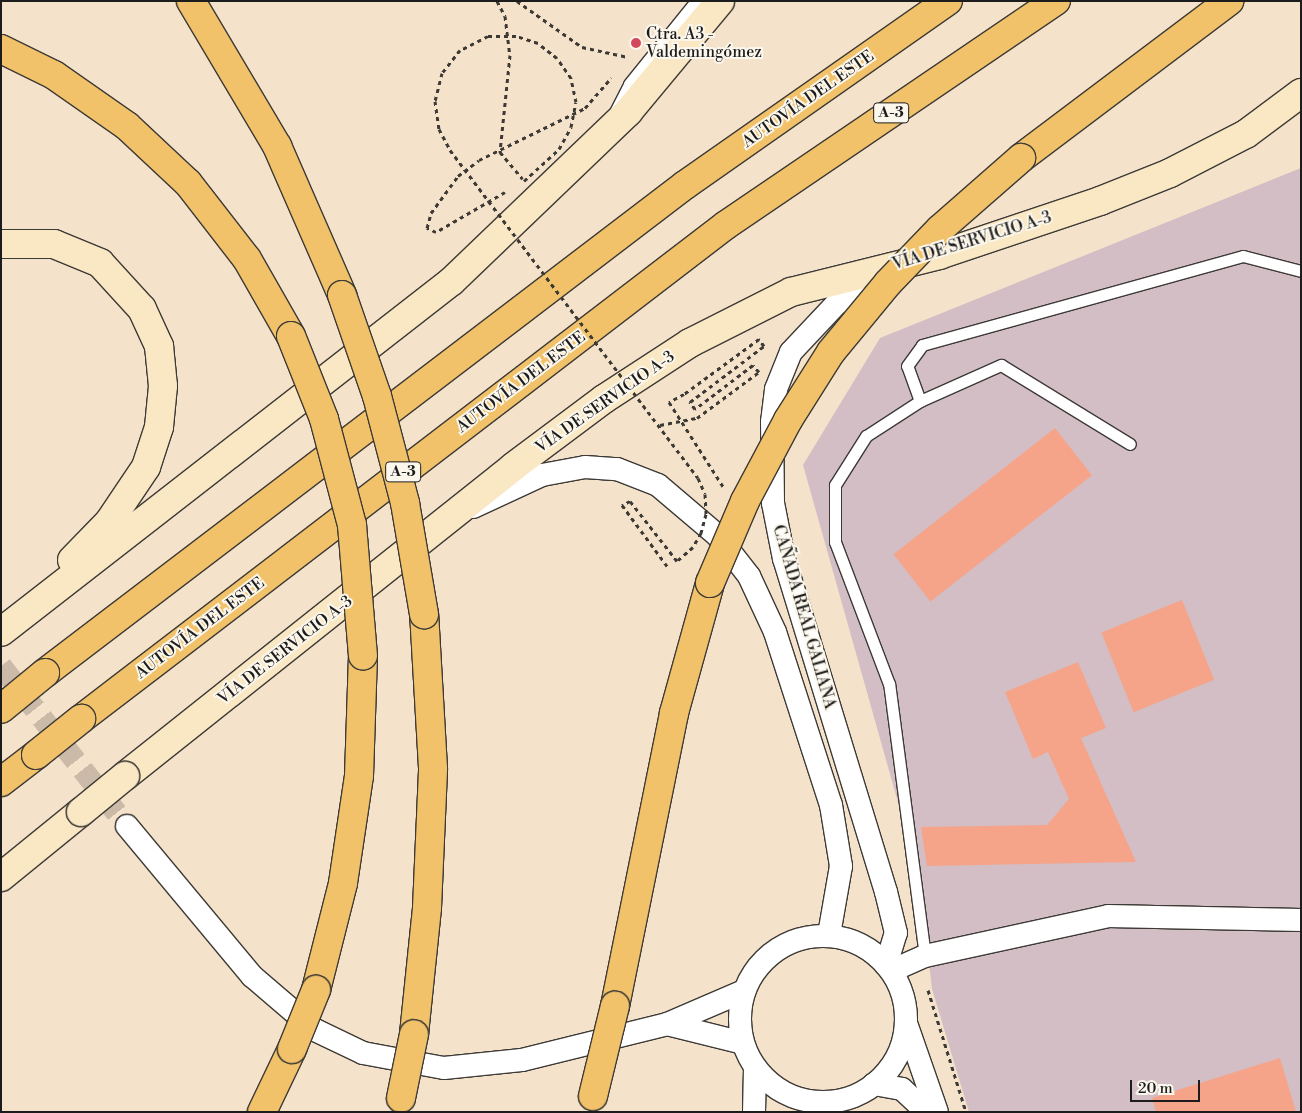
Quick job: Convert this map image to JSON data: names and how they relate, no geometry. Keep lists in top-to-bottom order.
{
  "streets": {
    "highway": ["AUTOVÍA DEL ESTE", "A-3"],
    "main road": ["VÍA DE SERVICIO A-3"],
    "street": ["CAÑADA REAL GALIANA"]
  },
  "crossings": [
    ["VÍA DE SERVICIO A-3", "CAÑADA REAL GALIANA"]
  ],
  "places": ["Ctra. A3 - Valdemingómez"],
  "scale_bar": "20 m"
}
